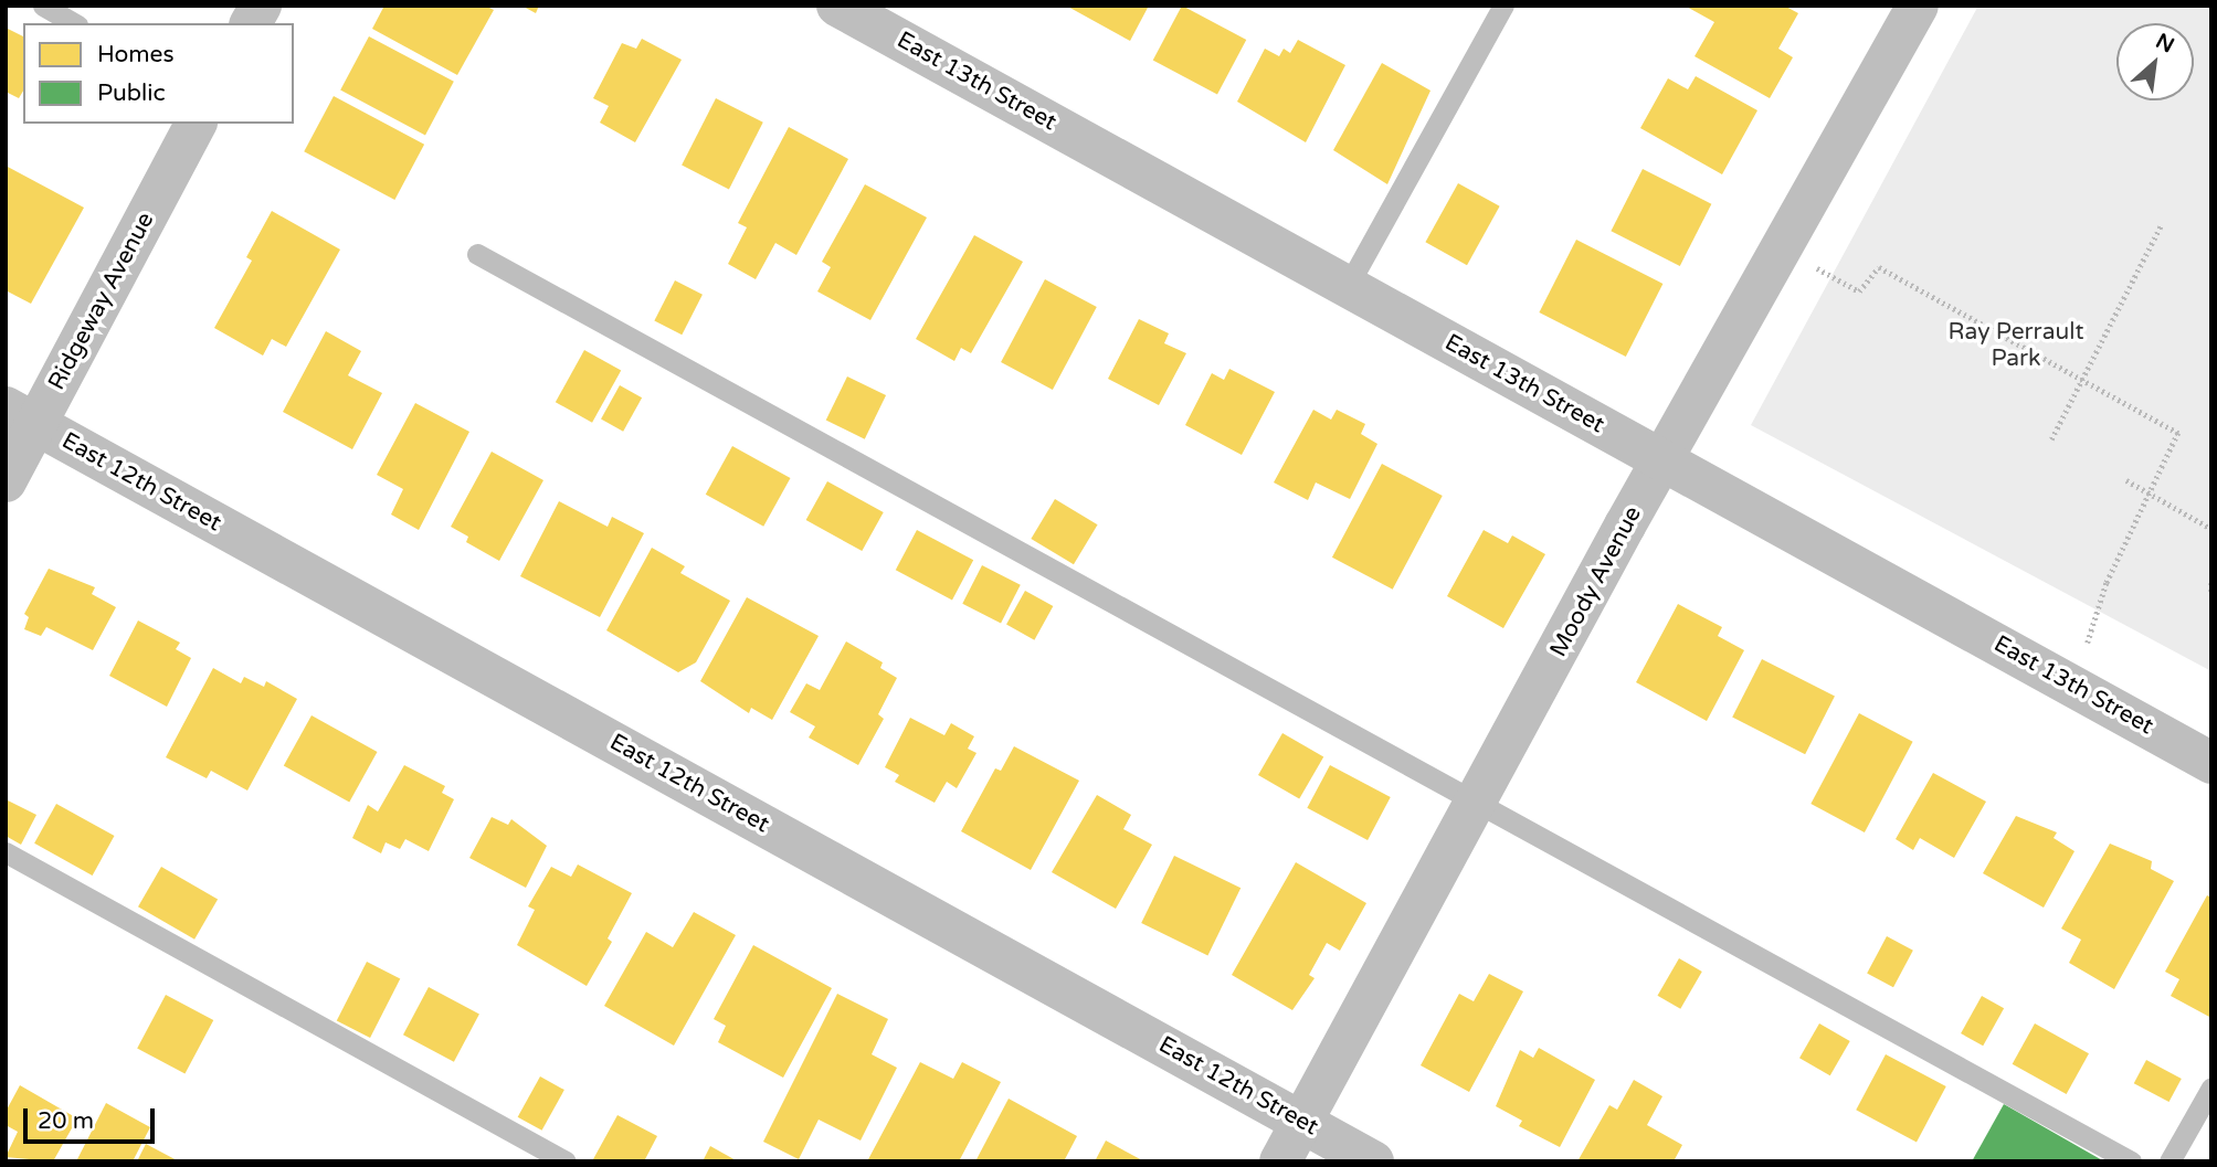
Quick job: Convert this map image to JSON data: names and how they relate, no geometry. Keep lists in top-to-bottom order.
{
  "streets": {
    "street": [
      "East 13th Street",
      "Ridgeway Avenue",
      "East 12th Street",
      "Moody Avenue"
    ]
  },
  "crossings": [
    ["East 13th Street", "Moody Avenue"],
    ["Ridgeway Avenue", "East 12th Street"],
    ["East 12th Street", "Moody Avenue"]
  ],
  "parks": ["Ray Perrault Park"],
  "legend": ["Homes", "Public"],
  "scale_bar": "20 m",
  "north": "top right"
}
